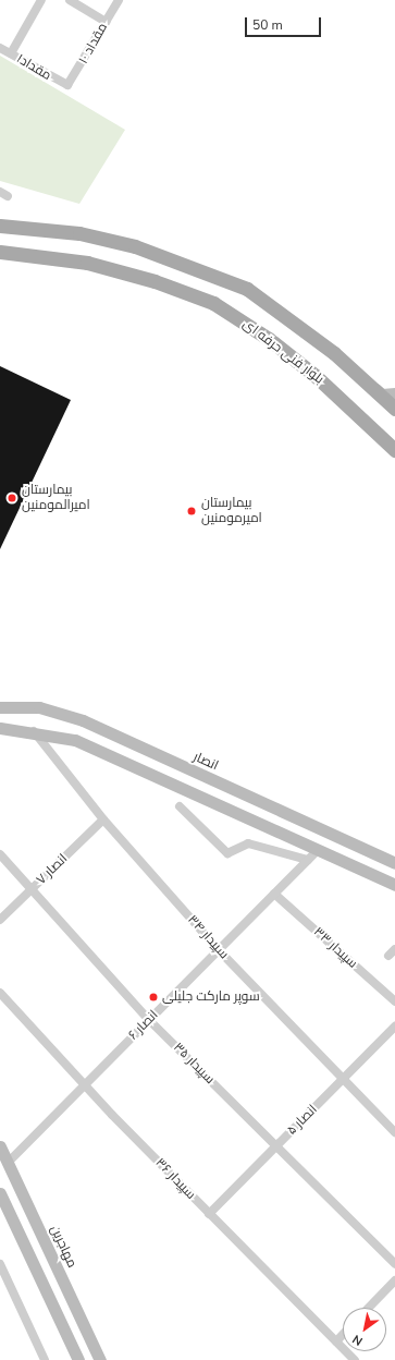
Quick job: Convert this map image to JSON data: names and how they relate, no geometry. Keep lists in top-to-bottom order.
{
  "streets": {
    "main road": ["بلوار فنی حرفه ای", "انصار", "مهاجرین"],
    "street": [
      "مقداد ۱۰",
      "مقداد۱",
      "انصار ۷",
      "سپیدار ۳۴",
      "سپیدار ۳۳",
      "انصار ۶",
      "سپیدار ۳۵",
      "انصار ۵",
      "سپیدار ۳۶"
    ]
  },
  "crossings": [
    ["مقداد ۱۰", "مقداد۱"],
    ["انصار ۷", "سپیدار ۳۴"],
    ["انصار ۷", "سپیدار ۳۵"],
    ["سپیدار ۳۴", "انصار ۶"],
    ["سپیدار ۳۴", "انصار ۵"],
    ["سپیدار ۳۳", "انصار ۶"],
    ["انصار ۶", "سپیدار ۳۵"],
    ["انصار ۶", "سپیدار ۳۶"],
    ["انصار ۶", "مهاجرین"],
    ["سپیدار ۳۵", "انصار ۵"],
    ["انصار ۵", "سپیدار ۳۶"]
  ],
  "places": ["بیمارستان امیرالمومنین", "بیمارستان امیرمومنین", "سوپر مارکت جلیلی"],
  "scale_bar": "50 m",
  "north": "bottom left"
}
